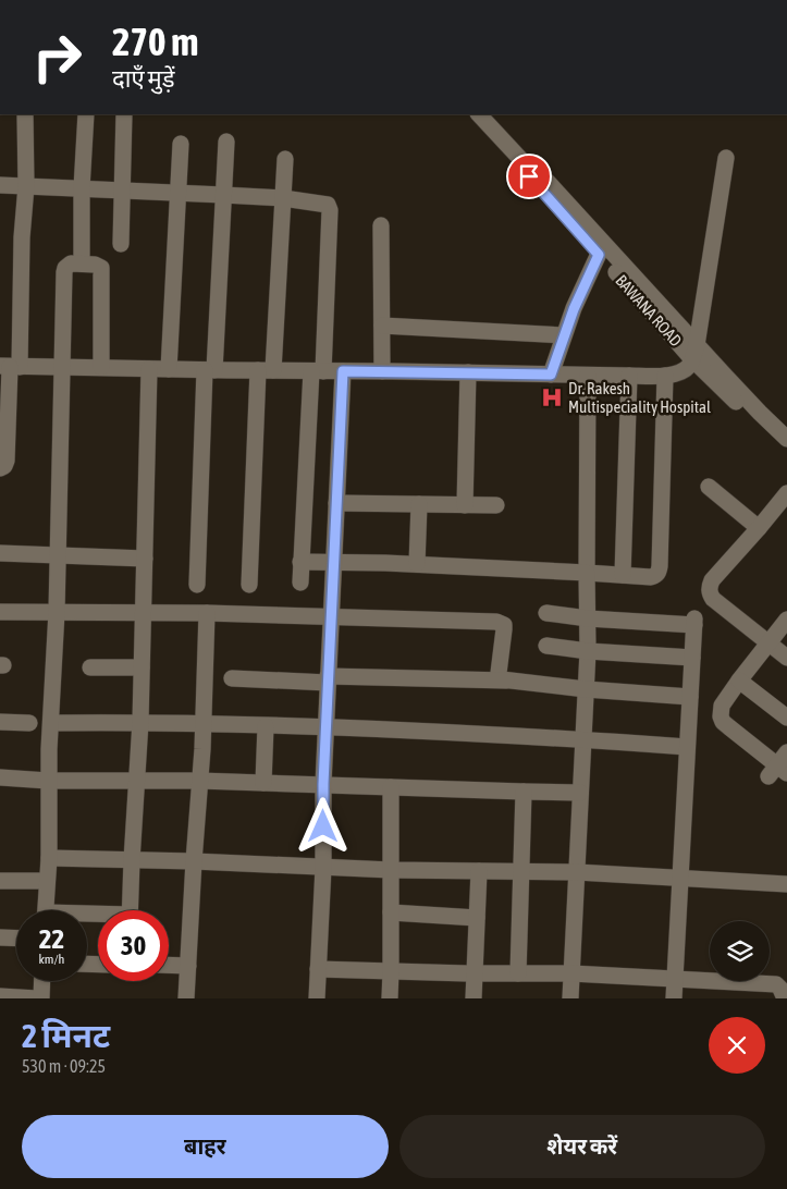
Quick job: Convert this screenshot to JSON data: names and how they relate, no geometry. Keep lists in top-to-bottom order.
{
  "streets": {
    "street": ["BAWANA ROAD"]
  },
  "places": {
    "hospital": ["Dr. Rakesh Multispeciality Hospital"]
  },
  "page": {
    "turn": ["270 m", "दाएँ मुड़ें"],
    "speed": "22 km/h",
    "limit": "30",
    "heading": ["2 मिनट", "530 m · 09:25"],
    "buttons": ["बाहर", "शेयर करें"]
  }
}
